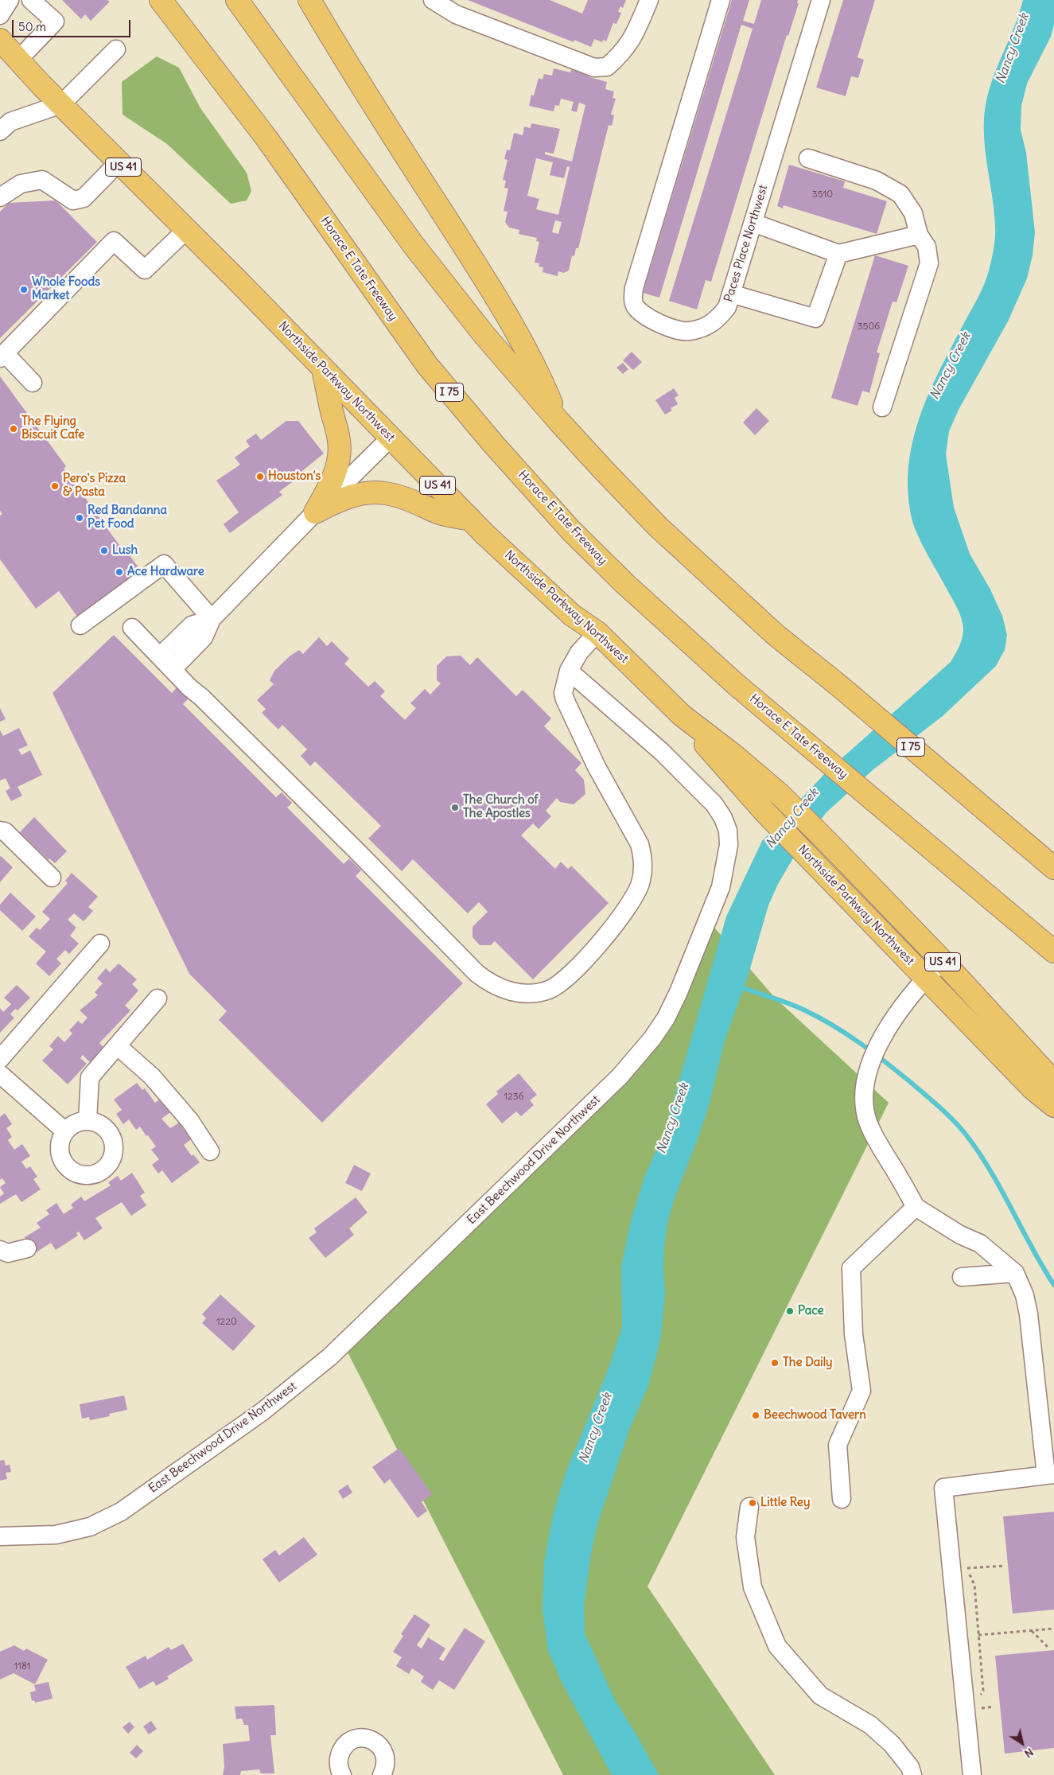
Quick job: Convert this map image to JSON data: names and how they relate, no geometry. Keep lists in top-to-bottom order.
{
  "streets": {
    "main road": [
      "US 41",
      "Horace E Tate Freeway",
      "Northside Parkway Northwest",
      "I 75"
    ],
    "street": ["Paces Place Northwest", "East Beechwood Drive Northwest"]
  },
  "water": ["Nancy Creek"],
  "places": [
    "Whole Foods Market",
    "The Flying Biscuit Cafe",
    "Houston's",
    "Pero's Pizza & Pasta",
    "Red Bandanna Pet Food",
    "Lush",
    "Ace Hardware",
    "The Church of The Apostles",
    "Pace",
    "The Daily",
    "Beechwood Tavern",
    "Little Rey"
  ],
  "house_numbers": [
    "3510",
    "3506",
    "1236",
    "1220",
    "1181"
  ],
  "scale_bar": "50 m",
  "north": "bottom right"
}
